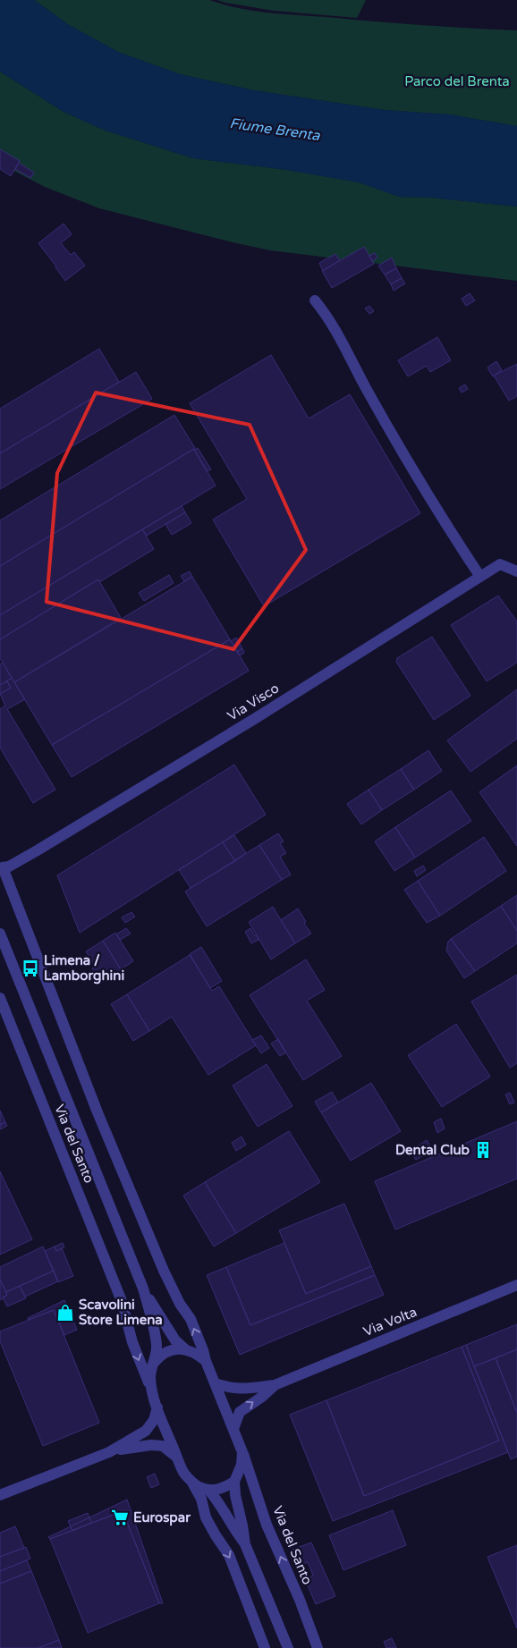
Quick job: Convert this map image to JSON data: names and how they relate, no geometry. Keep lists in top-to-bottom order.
{
  "streets": {
    "street": ["Via Visco", "Via del Santo", "Via Volta"]
  },
  "crossings": [
    ["Via Visco", "Via del Santo"]
  ],
  "water": ["Fiume Brenta"],
  "parks": ["Parco del Brenta"],
  "places": {
    "bus stop": ["Limena / Lamborghini"],
    "building": ["Dental Club"],
    "shop": ["Scavolini Store Limena"],
    "supermarket": ["Eurospar"]
  }
}
